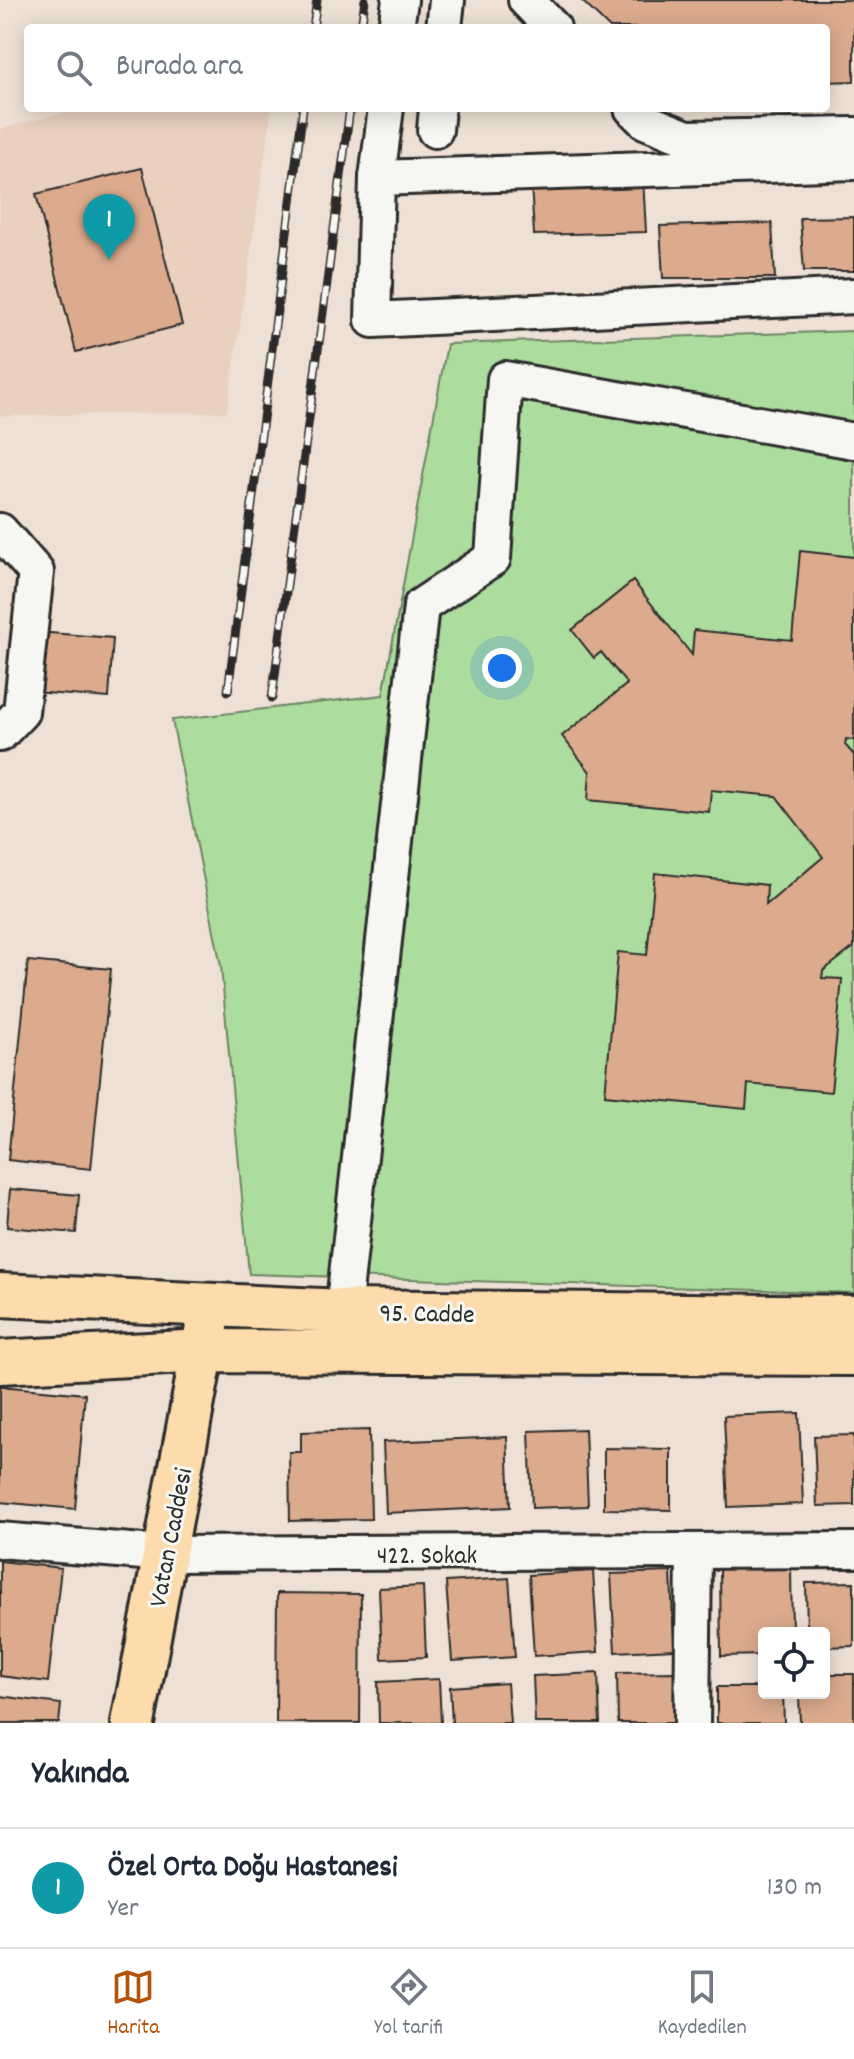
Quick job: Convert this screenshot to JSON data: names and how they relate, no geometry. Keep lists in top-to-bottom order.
{
  "streets": {
    "main road": ["95. Cadde", "Vatan Caddesi"],
    "street": ["422. Sokak"]
  },
  "crossings": [
    ["95. Cadde", "Vatan Caddesi"],
    ["Vatan Caddesi", "422. Sokak"]
  ],
  "page": {
    "search": "Burada ara",
    "pins": "1",
    "heading": "Yakında",
    "list": [
      {
        "mark": "1",
        "name": "Özel Orta Doğu Hastanesi",
        "note": "Yer",
        "value": "130 m"
      }
    ],
    "nav": ["Harita", "Yol tarifi", "Kaydedilen"]
  }
}
